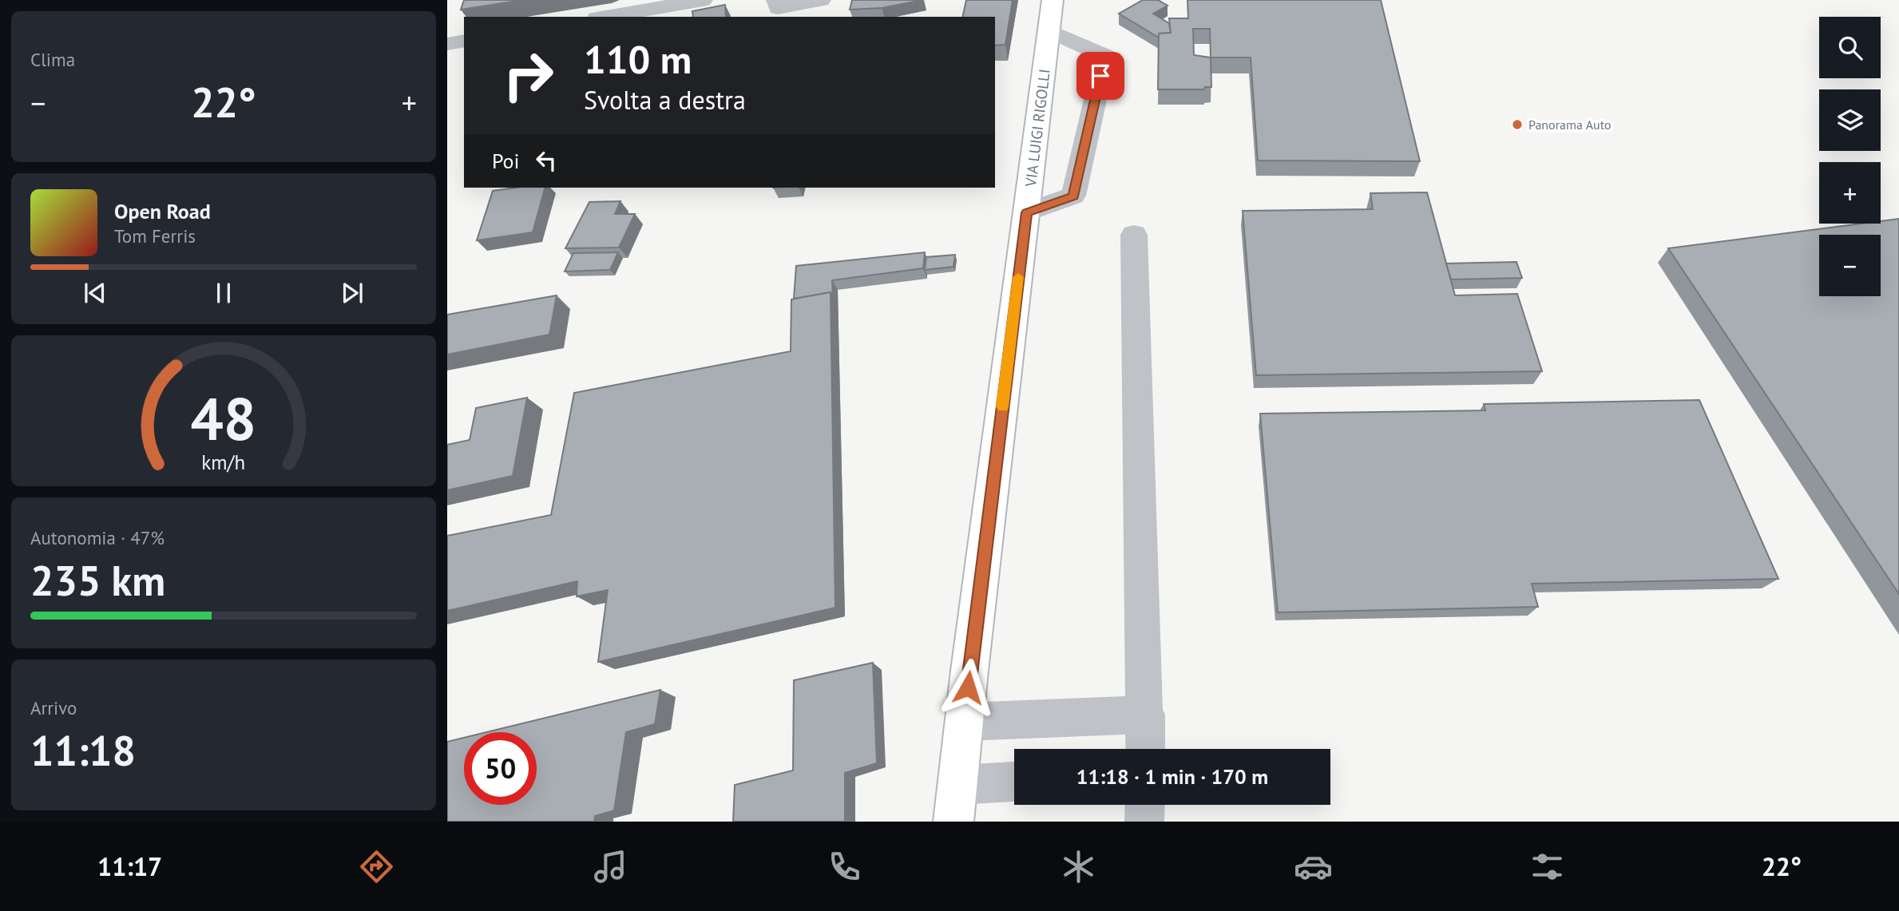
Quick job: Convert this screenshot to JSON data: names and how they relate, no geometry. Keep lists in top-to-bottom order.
{
  "streets": {
    "main road": ["VIA LUIGI RIGOLLI"]
  },
  "places": ["Panorama Auto"],
  "page": {
    "tile": [
      "Clima",
      ["Autonomia · 47%", "235 km"],
      ["Arrivo", "11:18"]
    ],
    "map_buttons": ["+", "−"],
    "turn": ["110 m", "Svolta a destra"],
    "heat": ["−", "22°", "+"],
    "then": "Poi",
    "song": ["Open Road", "Tom Ferris"],
    "limit": "50",
    "trip": "11:18 · 1 min · 170 m",
    "tabs": ["11:17", "22°"],
    "gauge": ["48", "km/h"]
  }
}
